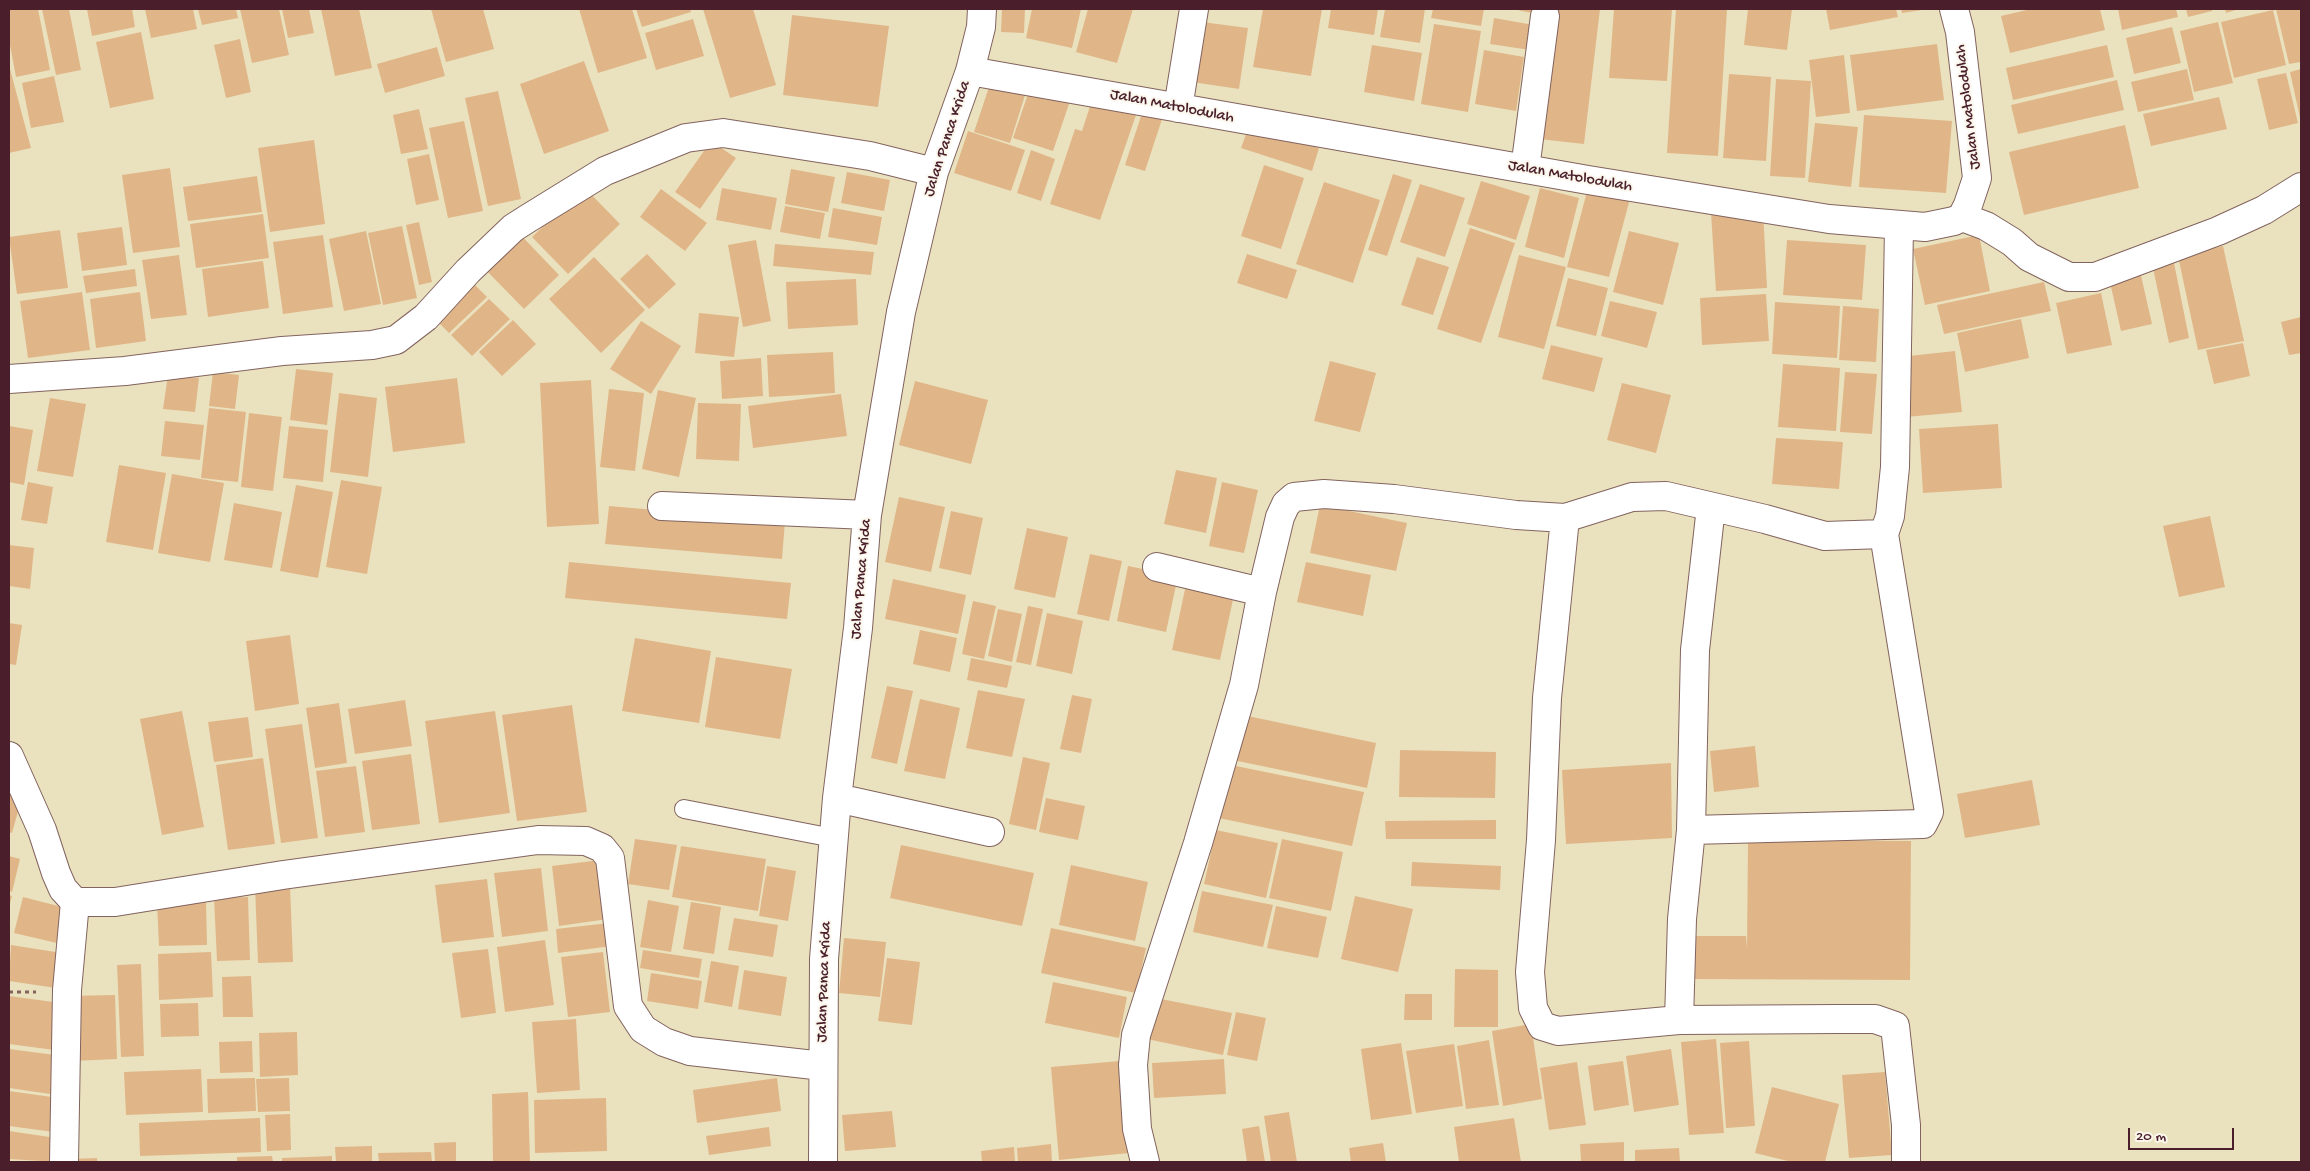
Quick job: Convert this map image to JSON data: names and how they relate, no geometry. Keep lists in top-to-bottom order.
{
  "streets": {
    "street": ["Jalan Matolodulah", "Jalan Panca Krida"]
  },
  "crossings": [
    ["Jalan Matolodulah", "Jalan Panca Krida"]
  ],
  "scale_bar": "20 m"
}
